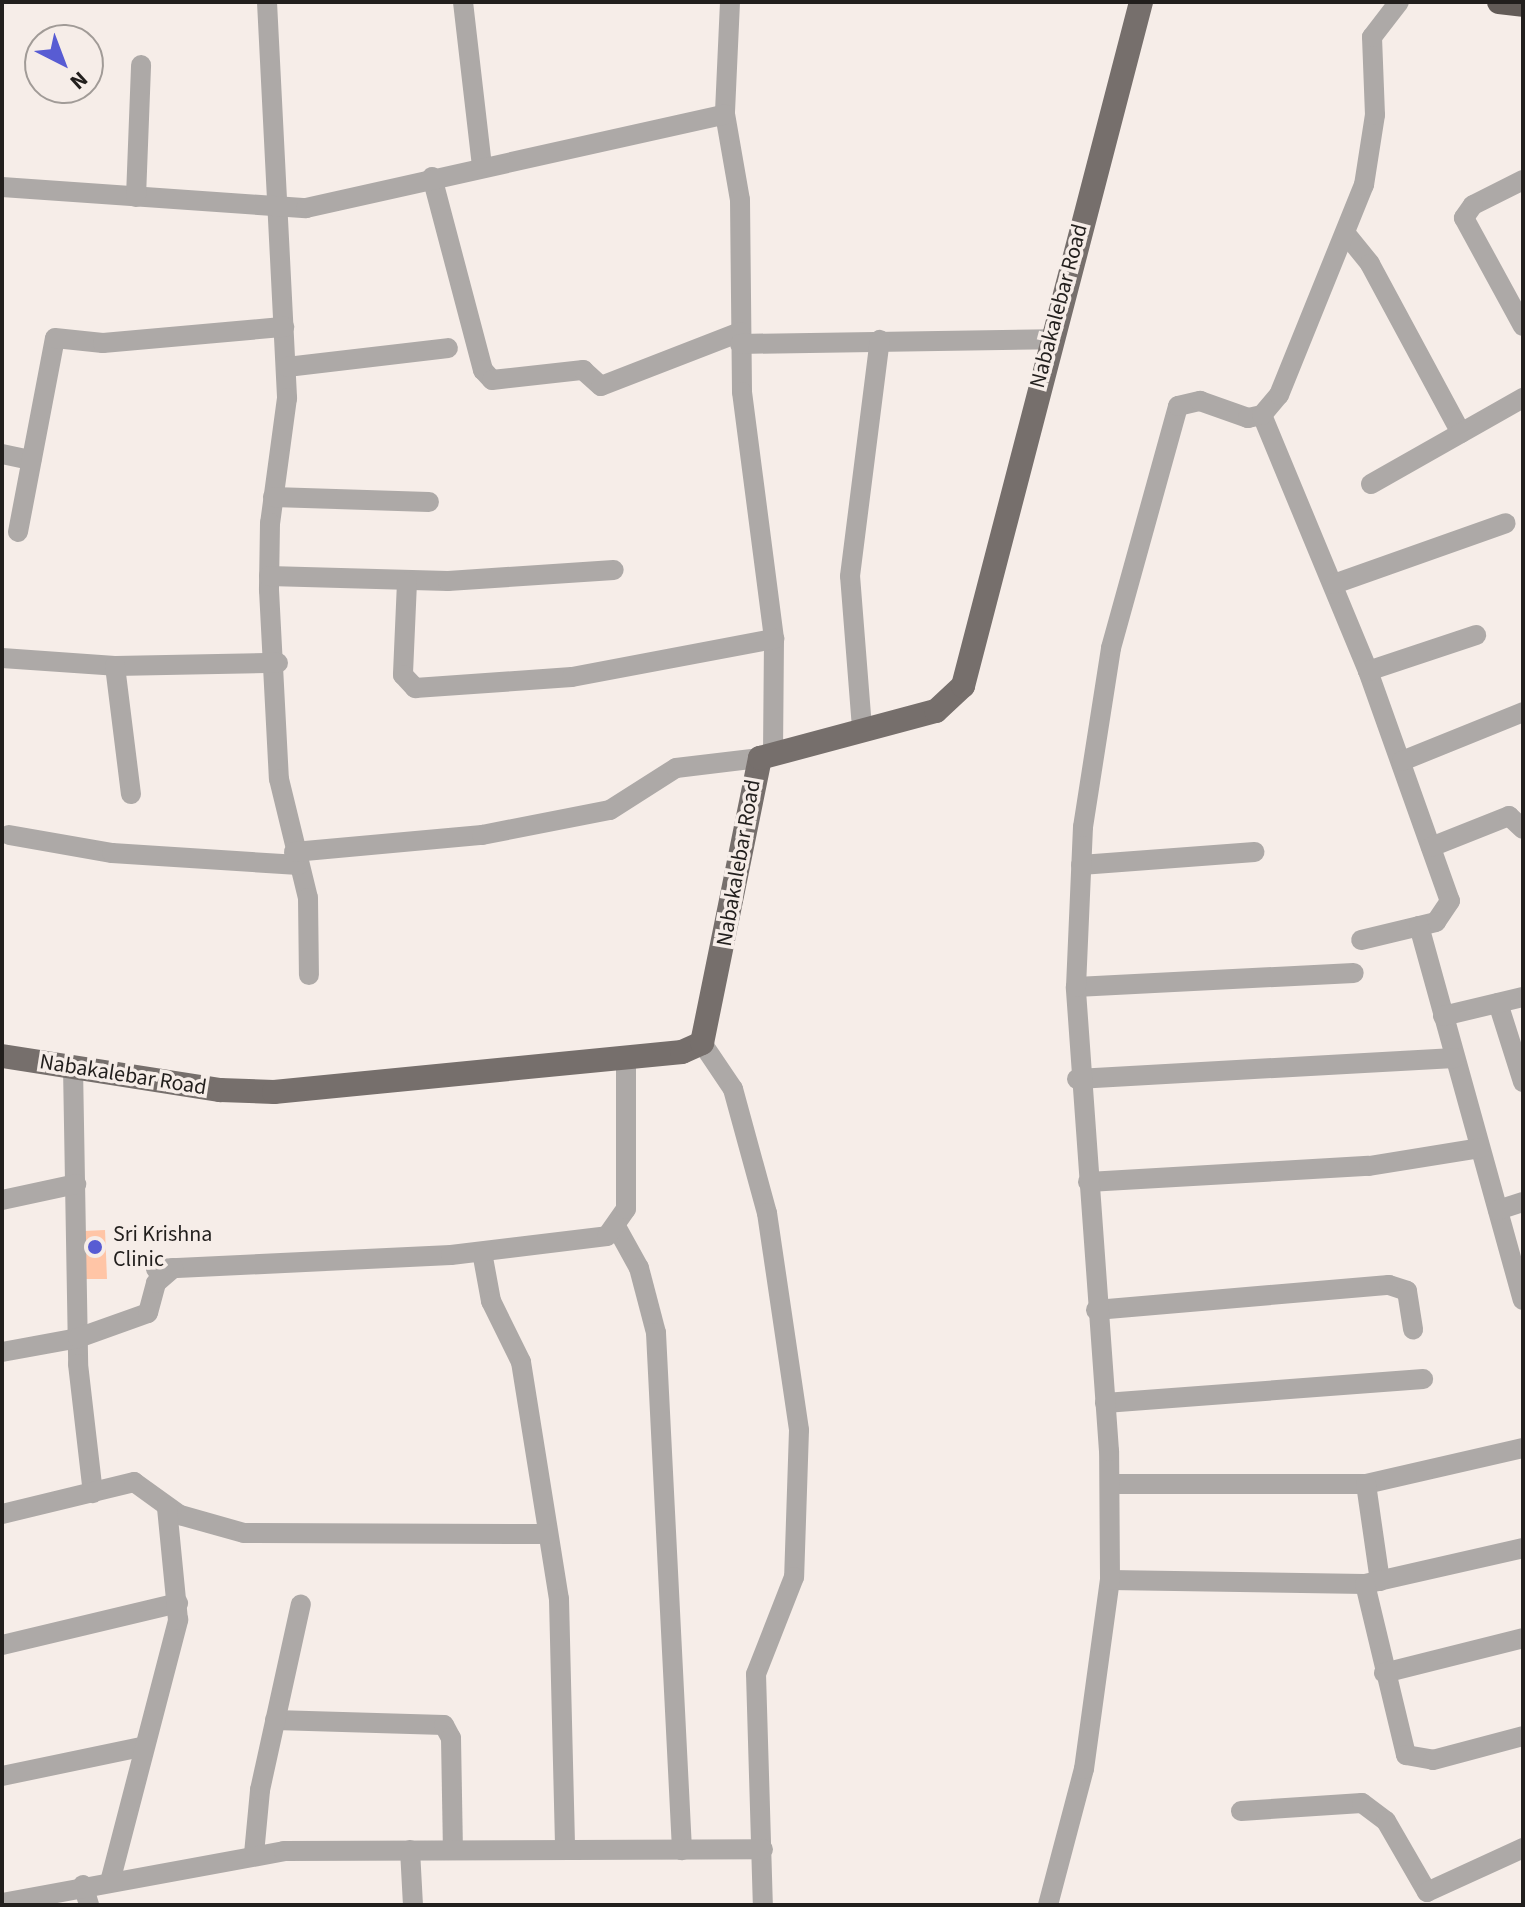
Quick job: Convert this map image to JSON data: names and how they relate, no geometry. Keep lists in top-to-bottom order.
{
  "streets": {
    "main road": ["Nabakalebar Road"]
  },
  "places": ["Sri Krishna Clinic"],
  "north": "bottom right"
}
